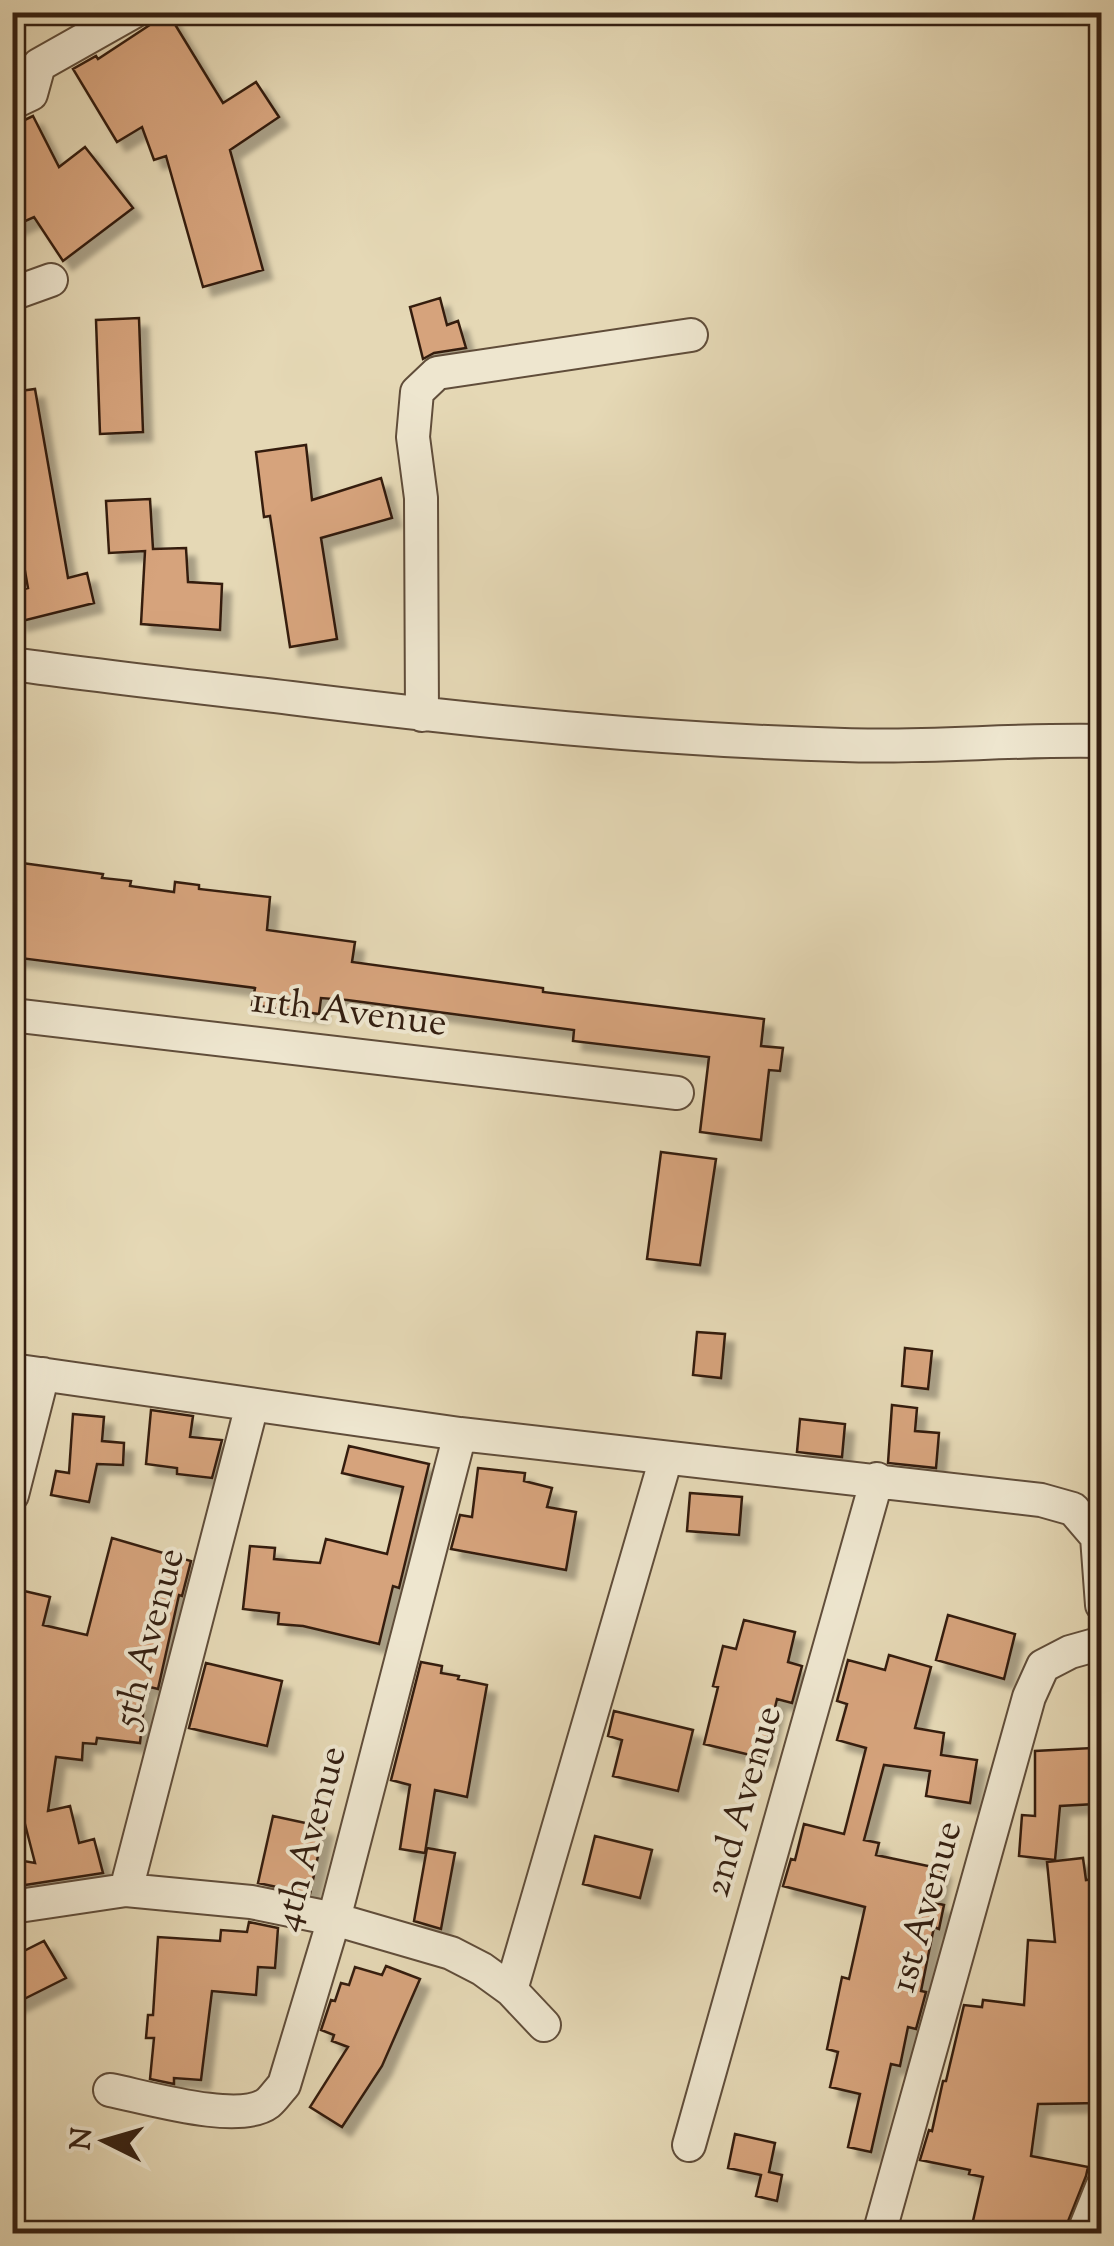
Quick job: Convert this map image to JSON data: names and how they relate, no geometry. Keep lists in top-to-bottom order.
{
  "streets": {
    "street": [
      "11th Avenue",
      "5th Avenue",
      "2nd Avenue",
      "4th Avenue",
      "1st Avenue"
    ]
  },
  "north": "left"
}
